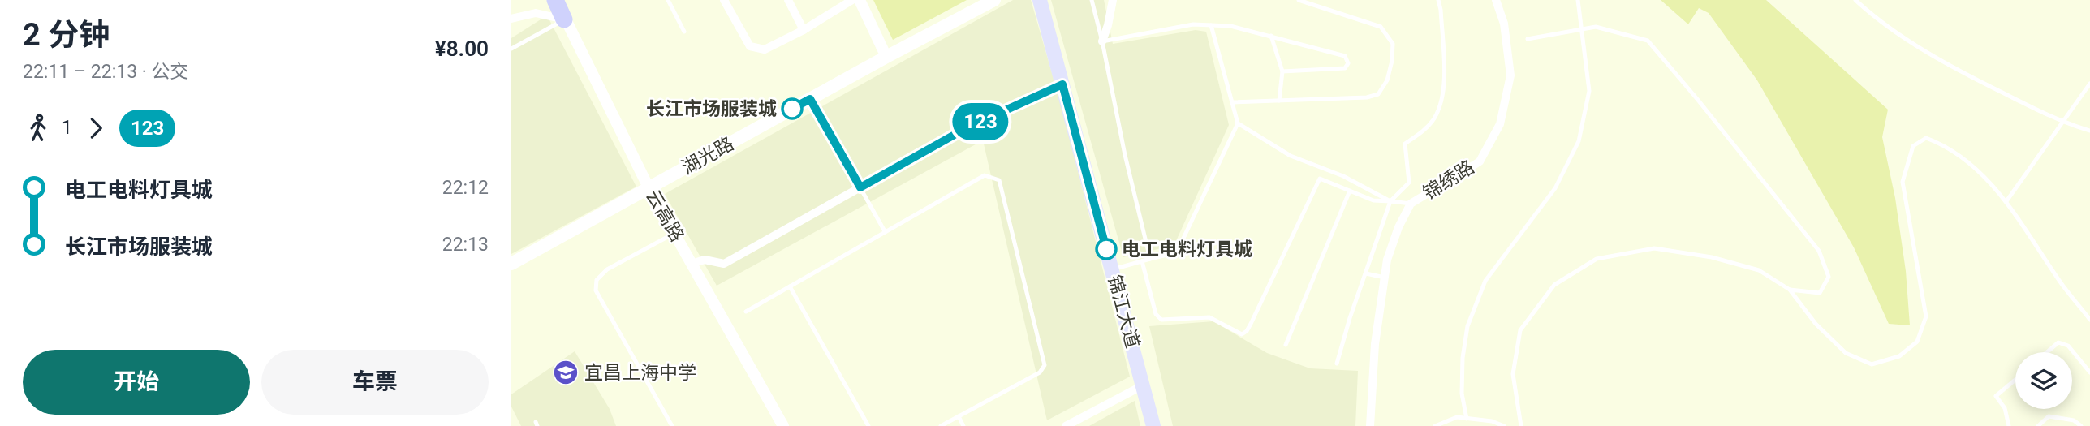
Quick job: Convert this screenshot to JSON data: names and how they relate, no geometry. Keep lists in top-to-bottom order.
{
  "streets": {
    "main road": ["湖光路", "锦江大道"],
    "street": ["锦绣路", "云高路"]
  },
  "crossings": [
    ["湖光路", "云高路"]
  ],
  "places": {
    "other": ["长江市场服装城", "电工电料灯具城"],
    "school or university": ["宜昌上海中学"]
  },
  "lines": ["bus line 123"],
  "page": {
    "heading": ["2 分钟", "22:11 – 22:13 · 公交", "¥8.00"],
    "on_map": "123",
    "legs": ["1", "123"],
    "list": [
      {
        "name": "电工电料灯具城",
        "value": "22:12"
      },
      {
        "name": "长江市场服装城",
        "value": "22:13"
      }
    ],
    "buttons": ["开始", "车票"]
  }
}
